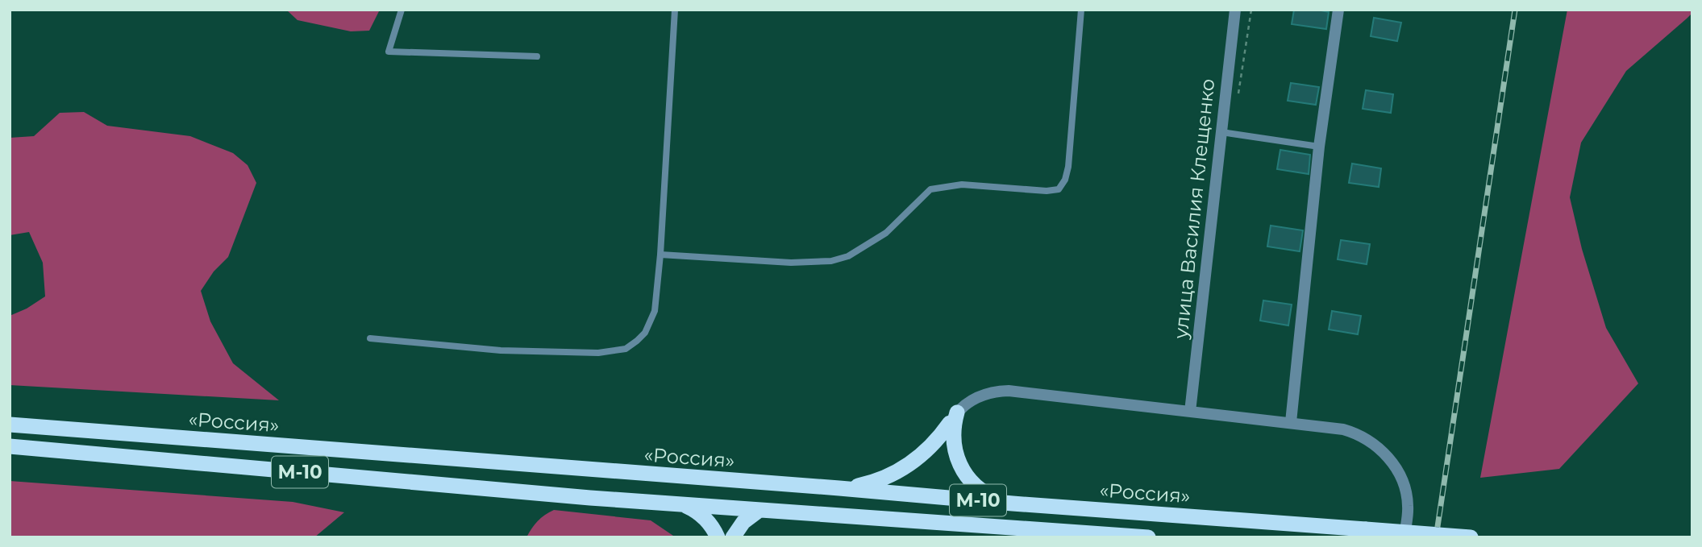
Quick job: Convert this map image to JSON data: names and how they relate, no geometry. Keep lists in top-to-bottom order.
{
  "streets": {
    "highway": ["«Россия»", "М-10"],
    "street": ["улица Василия Клещенко"]
  }
}
